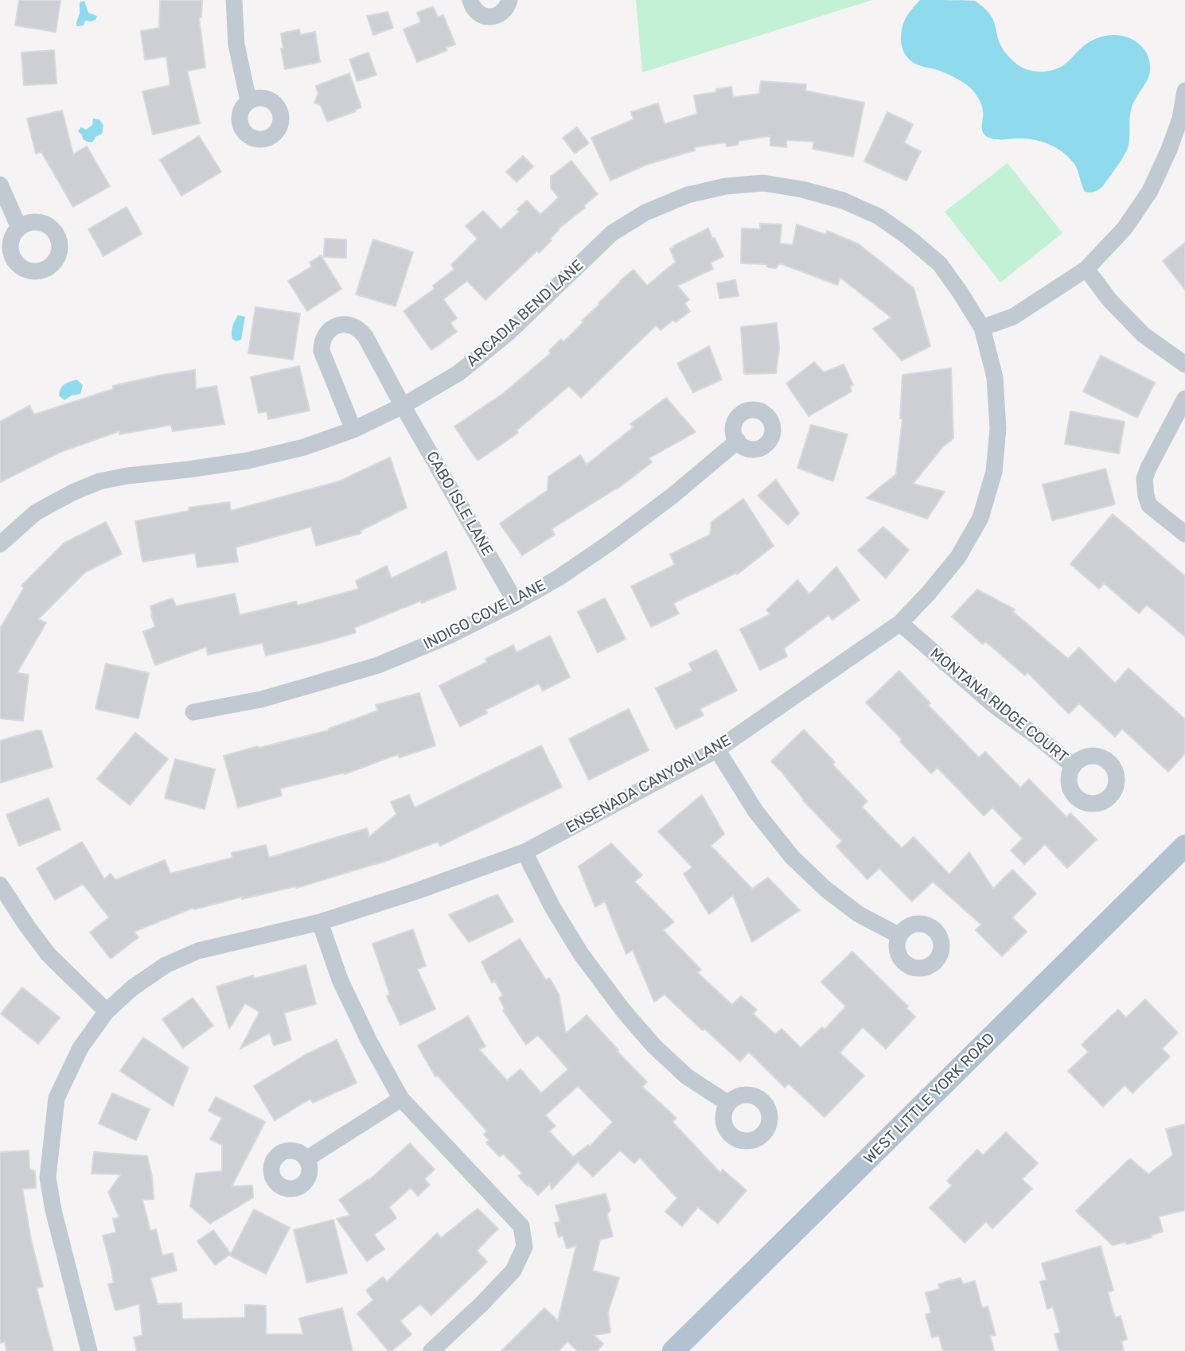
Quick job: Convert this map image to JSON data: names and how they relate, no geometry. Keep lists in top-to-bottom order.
{
  "streets": {
    "main road": ["WEST LITTLE YORK ROAD"],
    "street": [
      "ARCADIA BEND LANE",
      "CABO ISLE LANE",
      "INDIGO COVE LANE",
      "MONTANA RIDGE COURT",
      "ENSENADA CANYON LANE"
    ]
  },
  "crossings": [
    ["ARCADIA BEND LANE", "CABO ISLE LANE"],
    ["ARCADIA BEND LANE", "ENSENADA CANYON LANE"],
    ["CABO ISLE LANE", "INDIGO COVE LANE"],
    ["MONTANA RIDGE COURT", "ENSENADA CANYON LANE"]
  ]
}
